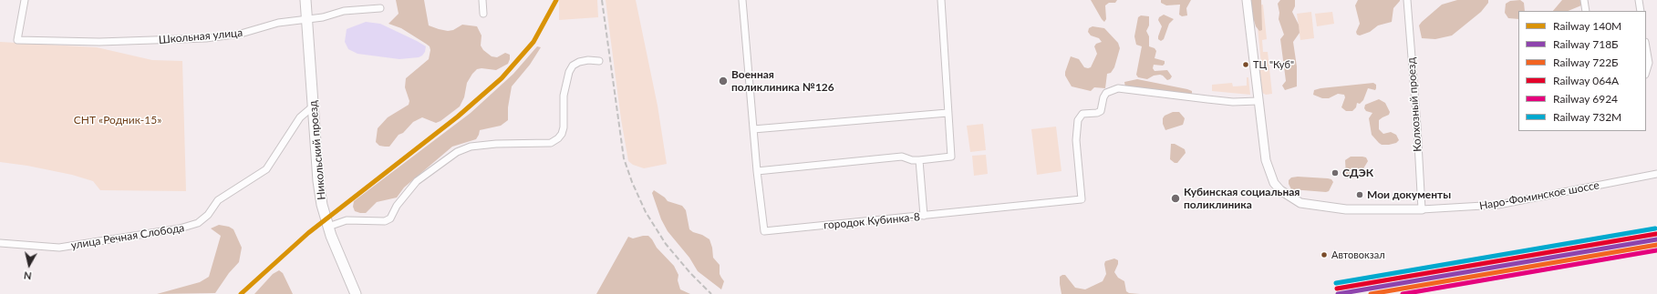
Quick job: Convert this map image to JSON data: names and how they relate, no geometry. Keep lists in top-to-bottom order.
{
  "streets": {
    "main road": ["Никольский проезд"],
    "street": [
      "Школьная улица",
      "Колхозный проезд",
      "Наро-Фоминское шоссе",
      "городок Кубинка-8",
      "улица Речная Слобода"
    ]
  },
  "crossings": [
    ["Школьная улица", "Никольский проезд"],
    ["Колхозный проезд", "Наро-Фоминское шоссе"],
    ["Никольский проезд", "улица Речная Слобода"]
  ],
  "parks": ["СНТ «Родник-15»"],
  "places": [
    "ТЦ \"Куб\"",
    "Военная поликлиника №126",
    "СДЭК",
    "Мои документы",
    "Кубинская социальная поликлиника",
    "Автовокзал"
  ],
  "lines": [
    "rail line 140М",
    "rail line 732М",
    "rail line 064А",
    "rail line 718Б",
    "rail line 722Б",
    "rail line 6924"
  ],
  "legend": [
    "Railway 140М",
    "Railway 718Б",
    "Railway 722Б",
    "Railway 064А",
    "Railway 6924",
    "Railway 732М"
  ],
  "north": "bottom"
}
